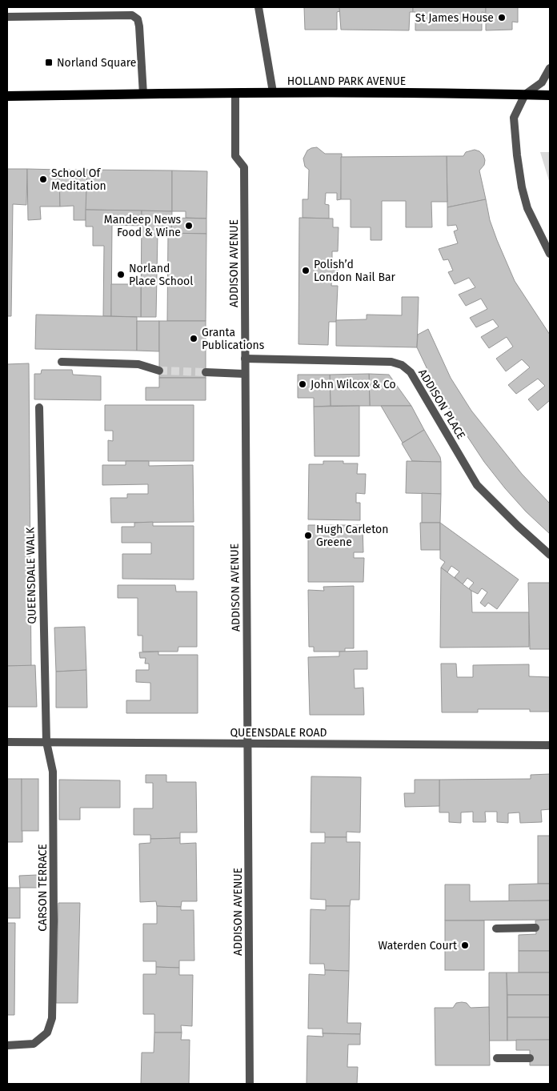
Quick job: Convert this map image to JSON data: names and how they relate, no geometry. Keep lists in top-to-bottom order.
{
  "streets": {
    "main road": ["HOLLAND PARK AVENUE"],
    "street": [
      "ADDISON AVENUE",
      "ADDISON PLACE",
      "QUEENSDALE WALK",
      "QUEENSDALE ROAD",
      "CARSON TERRACE"
    ]
  },
  "crossings": [
    ["HOLLAND PARK AVENUE", "ADDISON AVENUE"],
    ["ADDISON AVENUE", "ADDISON PLACE"],
    ["ADDISON AVENUE", "QUEENSDALE ROAD"],
    ["QUEENSDALE WALK", "QUEENSDALE ROAD"],
    ["QUEENSDALE WALK", "CARSON TERRACE"],
    ["QUEENSDALE ROAD", "CARSON TERRACE"]
  ],
  "places": {
    "other": [
      "St James House",
      "School Of Meditation",
      "Mandeep News Food & Wine",
      "Polish’d London Nail Bar",
      "Norland Place School",
      "Granta Publications",
      "John Wilcox & Co",
      "Hugh Carleton Greene",
      "Waterden Court"
    ],
    "transit": ["Norland Square"]
  }
}
